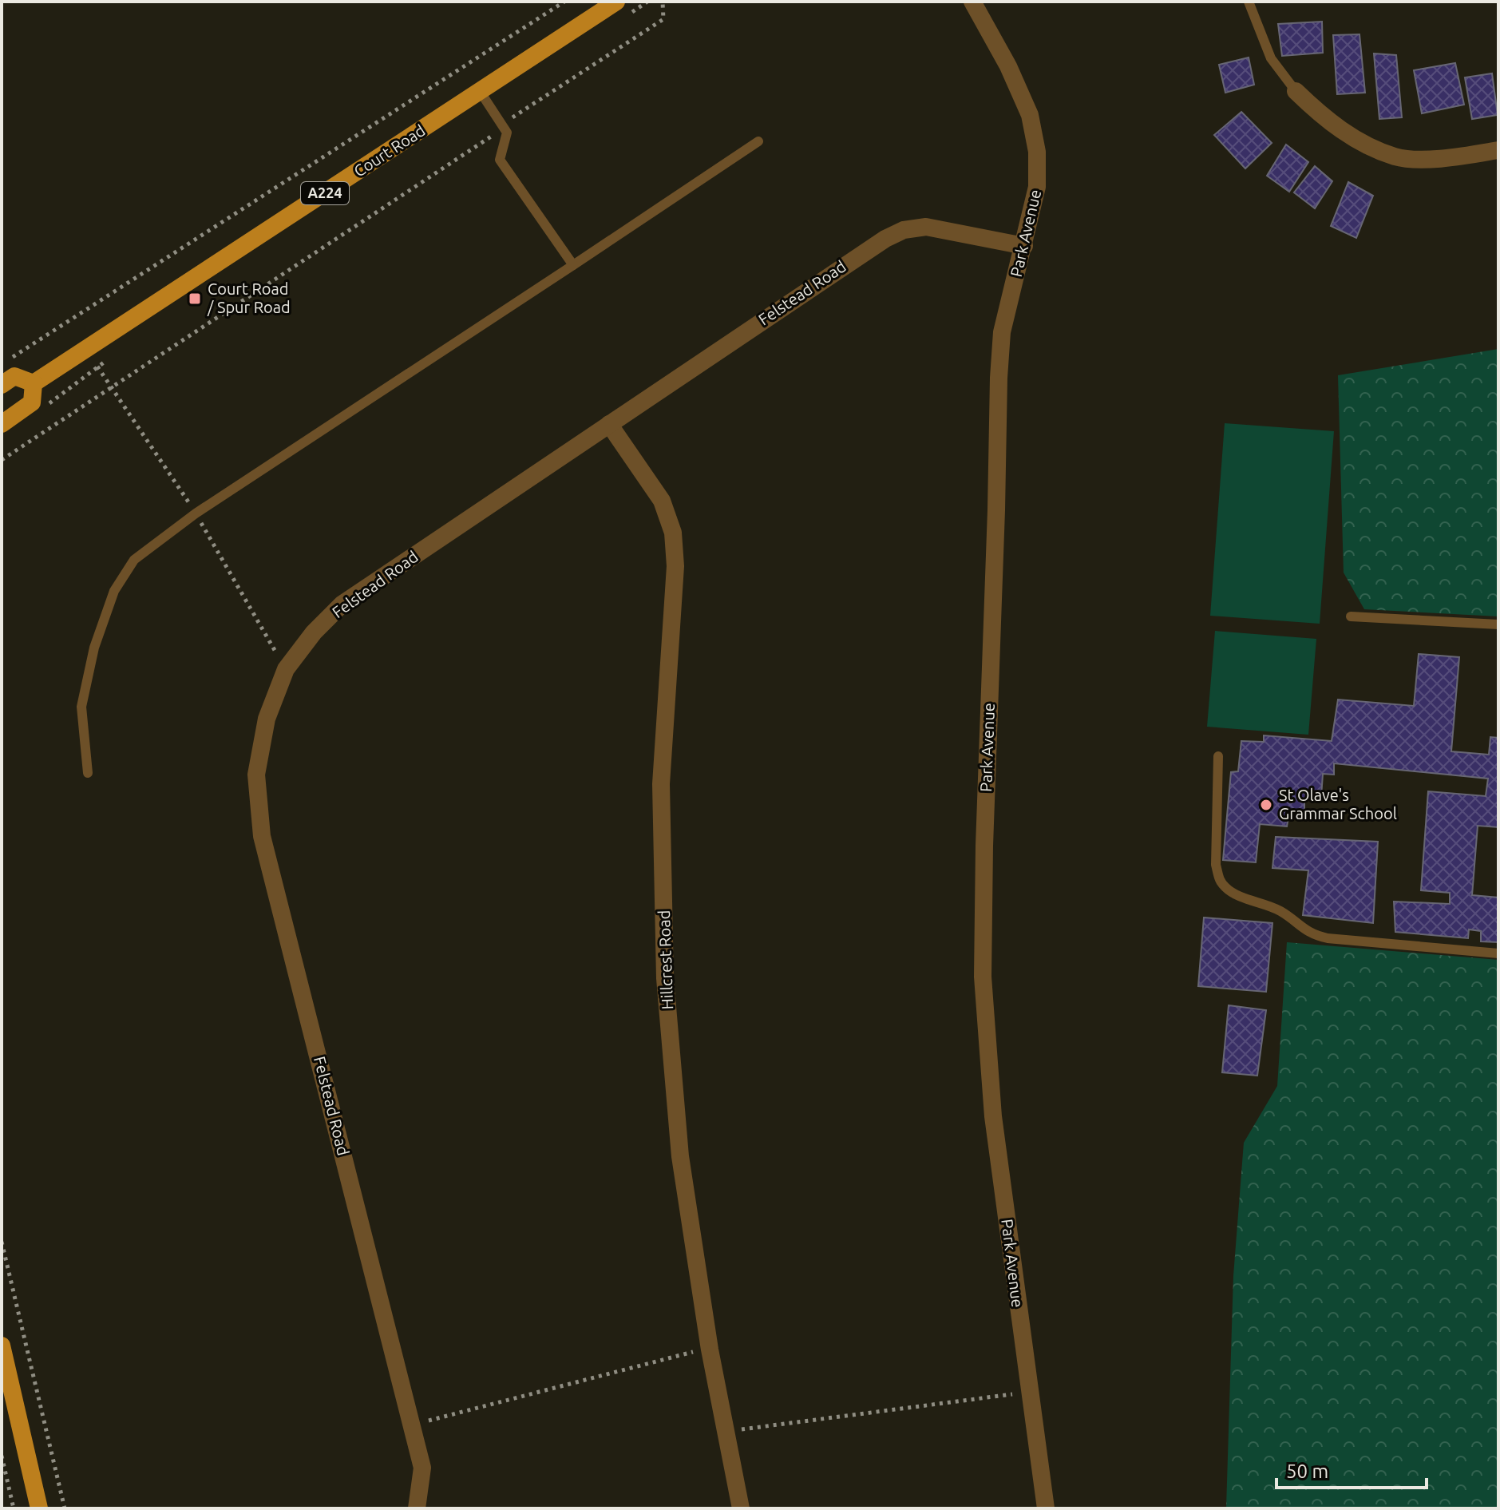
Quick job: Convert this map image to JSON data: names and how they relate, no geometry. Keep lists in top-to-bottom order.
{
  "streets": {
    "main road": ["Court Road", "A224"],
    "street": ["Park Avenue", "Felstead Road", "Hillcrest Road"]
  },
  "crossings": [
    ["Park Avenue", "Felstead Road"],
    ["Felstead Road", "Hillcrest Road"]
  ],
  "places": {
    "transit": ["Court Road / Spur Road"],
    "other": ["St Olave's Grammar School"]
  },
  "scale_bar": "50 m"
}
